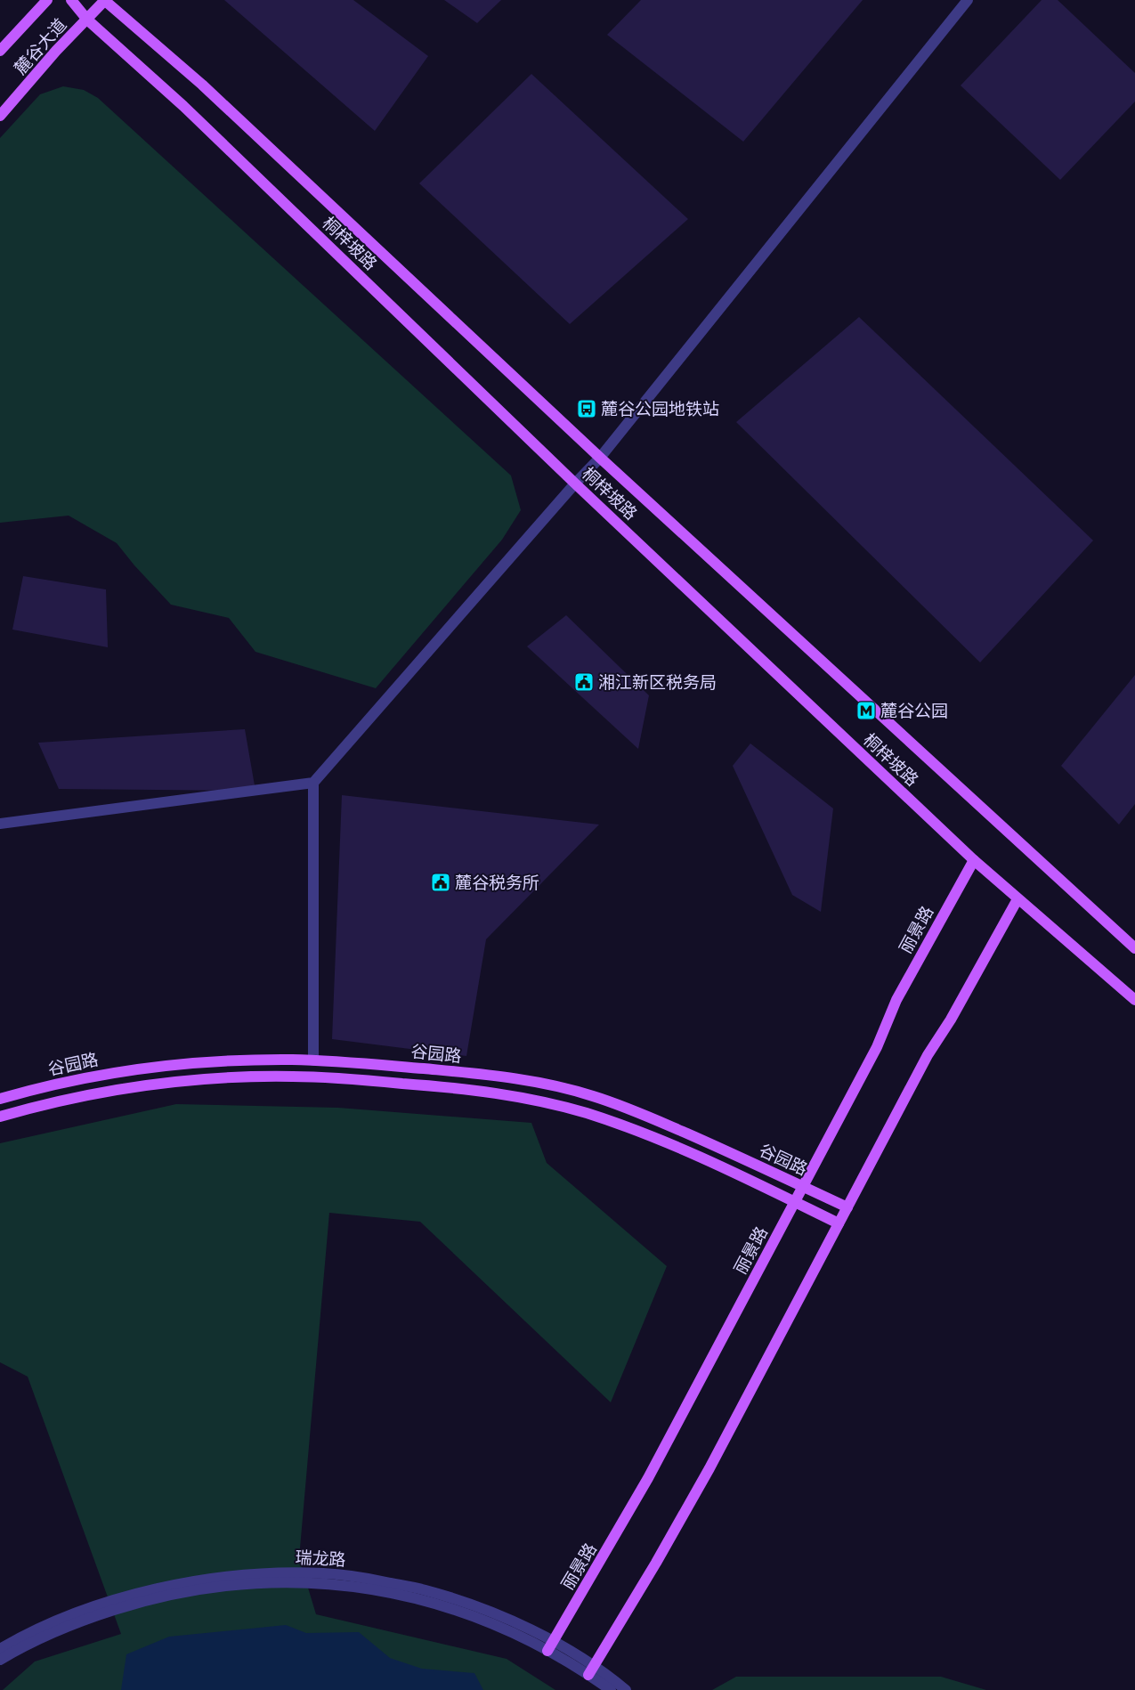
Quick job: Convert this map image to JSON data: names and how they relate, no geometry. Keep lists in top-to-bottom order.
{
  "streets": {
    "main road": [
      "麓谷大道",
      "桐梓坡路",
      "丽景路",
      "谷园路"
    ],
    "street": ["瑞龙路"]
  },
  "crossings": [
    ["麓谷大道", "桐梓坡路"],
    ["桐梓坡路", "丽景路"],
    ["丽景路", "谷园路"],
    ["丽景路", "瑞龙路"]
  ],
  "places": {
    "bus stop": ["麓谷公园地铁站"],
    "public building": ["湘江新区税务局", "麓谷税务所"],
    "metro station": ["麓谷公园"]
  }
}
